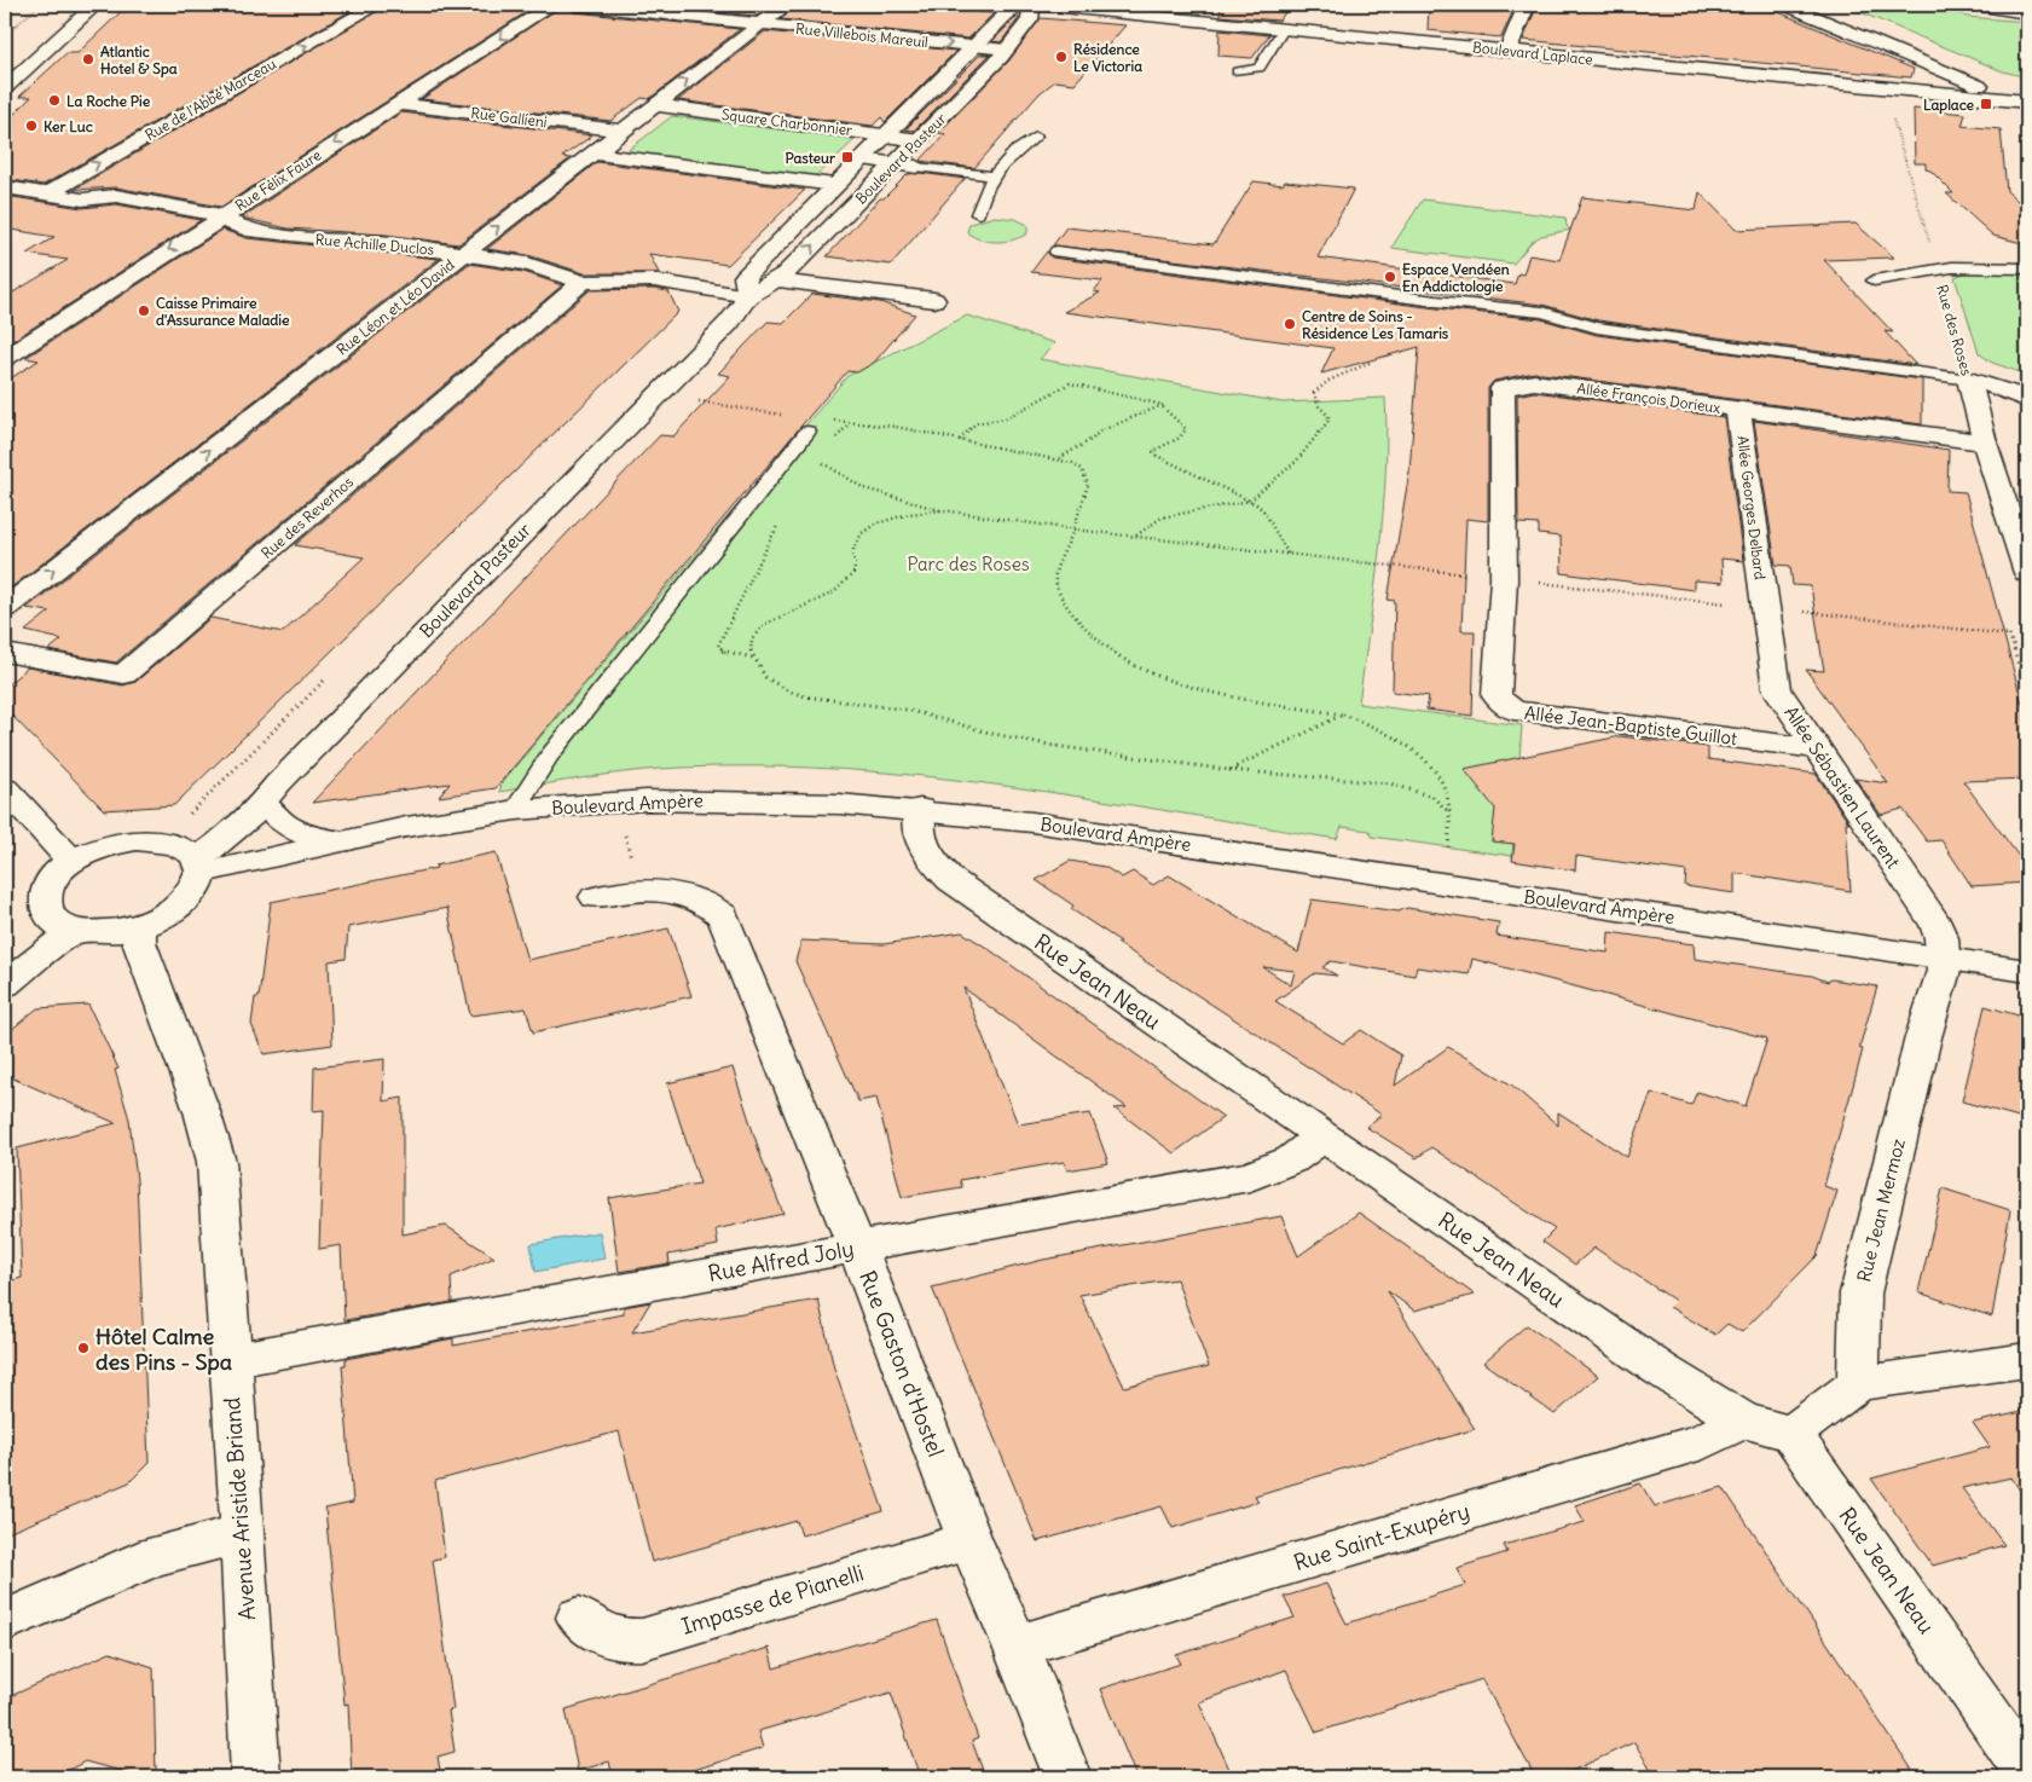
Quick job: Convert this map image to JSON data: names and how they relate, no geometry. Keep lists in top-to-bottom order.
{
  "streets": {
    "street": [
      "Rue Villebois Mareuil",
      "Boulevard Laplace",
      "Rue de l'Abbé Marceau",
      "Rue Gallieni",
      "Square Charbonnier",
      "Boulevard Pasteur",
      "Rue Félix Faure",
      "Rue Achille Duclos",
      "Rue Léon et Léo David",
      "Rue des Roses",
      "Allée François Dorieux",
      "Allée Georges Delbard",
      "Rue des Reverhos",
      "Allée Jean-Baptiste Guillot",
      "Allée Sébastien Laurent",
      "Boulevard Ampère",
      "Rue Jean Neau",
      "Rue Jean Mermoz",
      "Rue Alfred Joly",
      "Rue Gaston d'Hostel",
      "Avenue Aristide Briand",
      "Rue Saint-Exupéry",
      "Impasse de Pianelli"
    ]
  },
  "crossings": [
    ["Rue Villebois Mareuil", "Boulevard Pasteur"],
    ["Rue Villebois Mareuil", "Rue Léon et Léo David"],
    ["Boulevard Laplace", "Rue des Roses"],
    ["Rue de l'Abbé Marceau", "Rue Achille Duclos"],
    ["Rue Gallieni", "Rue Félix Faure"],
    ["Rue Gallieni", "Rue Léon et Léo David"],
    ["Square Charbonnier", "Boulevard Pasteur"],
    ["Square Charbonnier", "Rue Léon et Léo David"],
    ["Boulevard Pasteur", "Rue Achille Duclos"],
    ["Boulevard Pasteur", "Boulevard Ampère"],
    ["Boulevard Pasteur", "Avenue Aristide Briand"],
    ["Rue Félix Faure", "Rue Achille Duclos"],
    ["Rue Achille Duclos", "Rue Léon et Léo David"],
    ["Rue Achille Duclos", "Rue des Reverhos"],
    ["Rue des Roses", "Allée François Dorieux"],
    ["Allée François Dorieux", "Allée Georges Delbard"],
    ["Allée François Dorieux", "Allée Jean-Baptiste Guillot"],
    ["Allée Georges Delbard", "Allée Sébastien Laurent"],
    ["Allée Jean-Baptiste Guillot", "Allée Sébastien Laurent"],
    ["Allée Sébastien Laurent", "Boulevard Ampère"],
    ["Allée Sébastien Laurent", "Rue Jean Mermoz"],
    ["Boulevard Ampère", "Rue Jean Neau"],
    ["Boulevard Ampère", "Rue Jean Mermoz"],
    ["Boulevard Ampère", "Avenue Aristide Briand"],
    ["Rue Jean Neau", "Rue Alfred Joly"],
    ["Rue Jean Neau", "Rue Saint-Exupéry"],
    ["Rue Alfred Joly", "Rue Gaston d'Hostel"],
    ["Rue Alfred Joly", "Avenue Aristide Briand"],
    ["Rue Gaston d'Hostel", "Rue Saint-Exupéry"],
    ["Rue Gaston d'Hostel", "Impasse de Pianelli"]
  ],
  "one_way": ["Rue Félix Faure", "Rue Léon et Léo David"],
  "parks": ["Parc des Roses"],
  "places": {
    "other": [
      "Résidence Le Victoria",
      "Atlantic Hotel & Spa",
      "La Roche Pie",
      "Ker Luc",
      "Espace Vendéen En Addictologie",
      "Caisse Primaire d'Assurance Maladie",
      "Centre de Soins - Résidence Les Tamaris",
      "Hôtel Calme des Pins - Spa"
    ],
    "transit": ["Laplace", "Pasteur"]
  }
}
